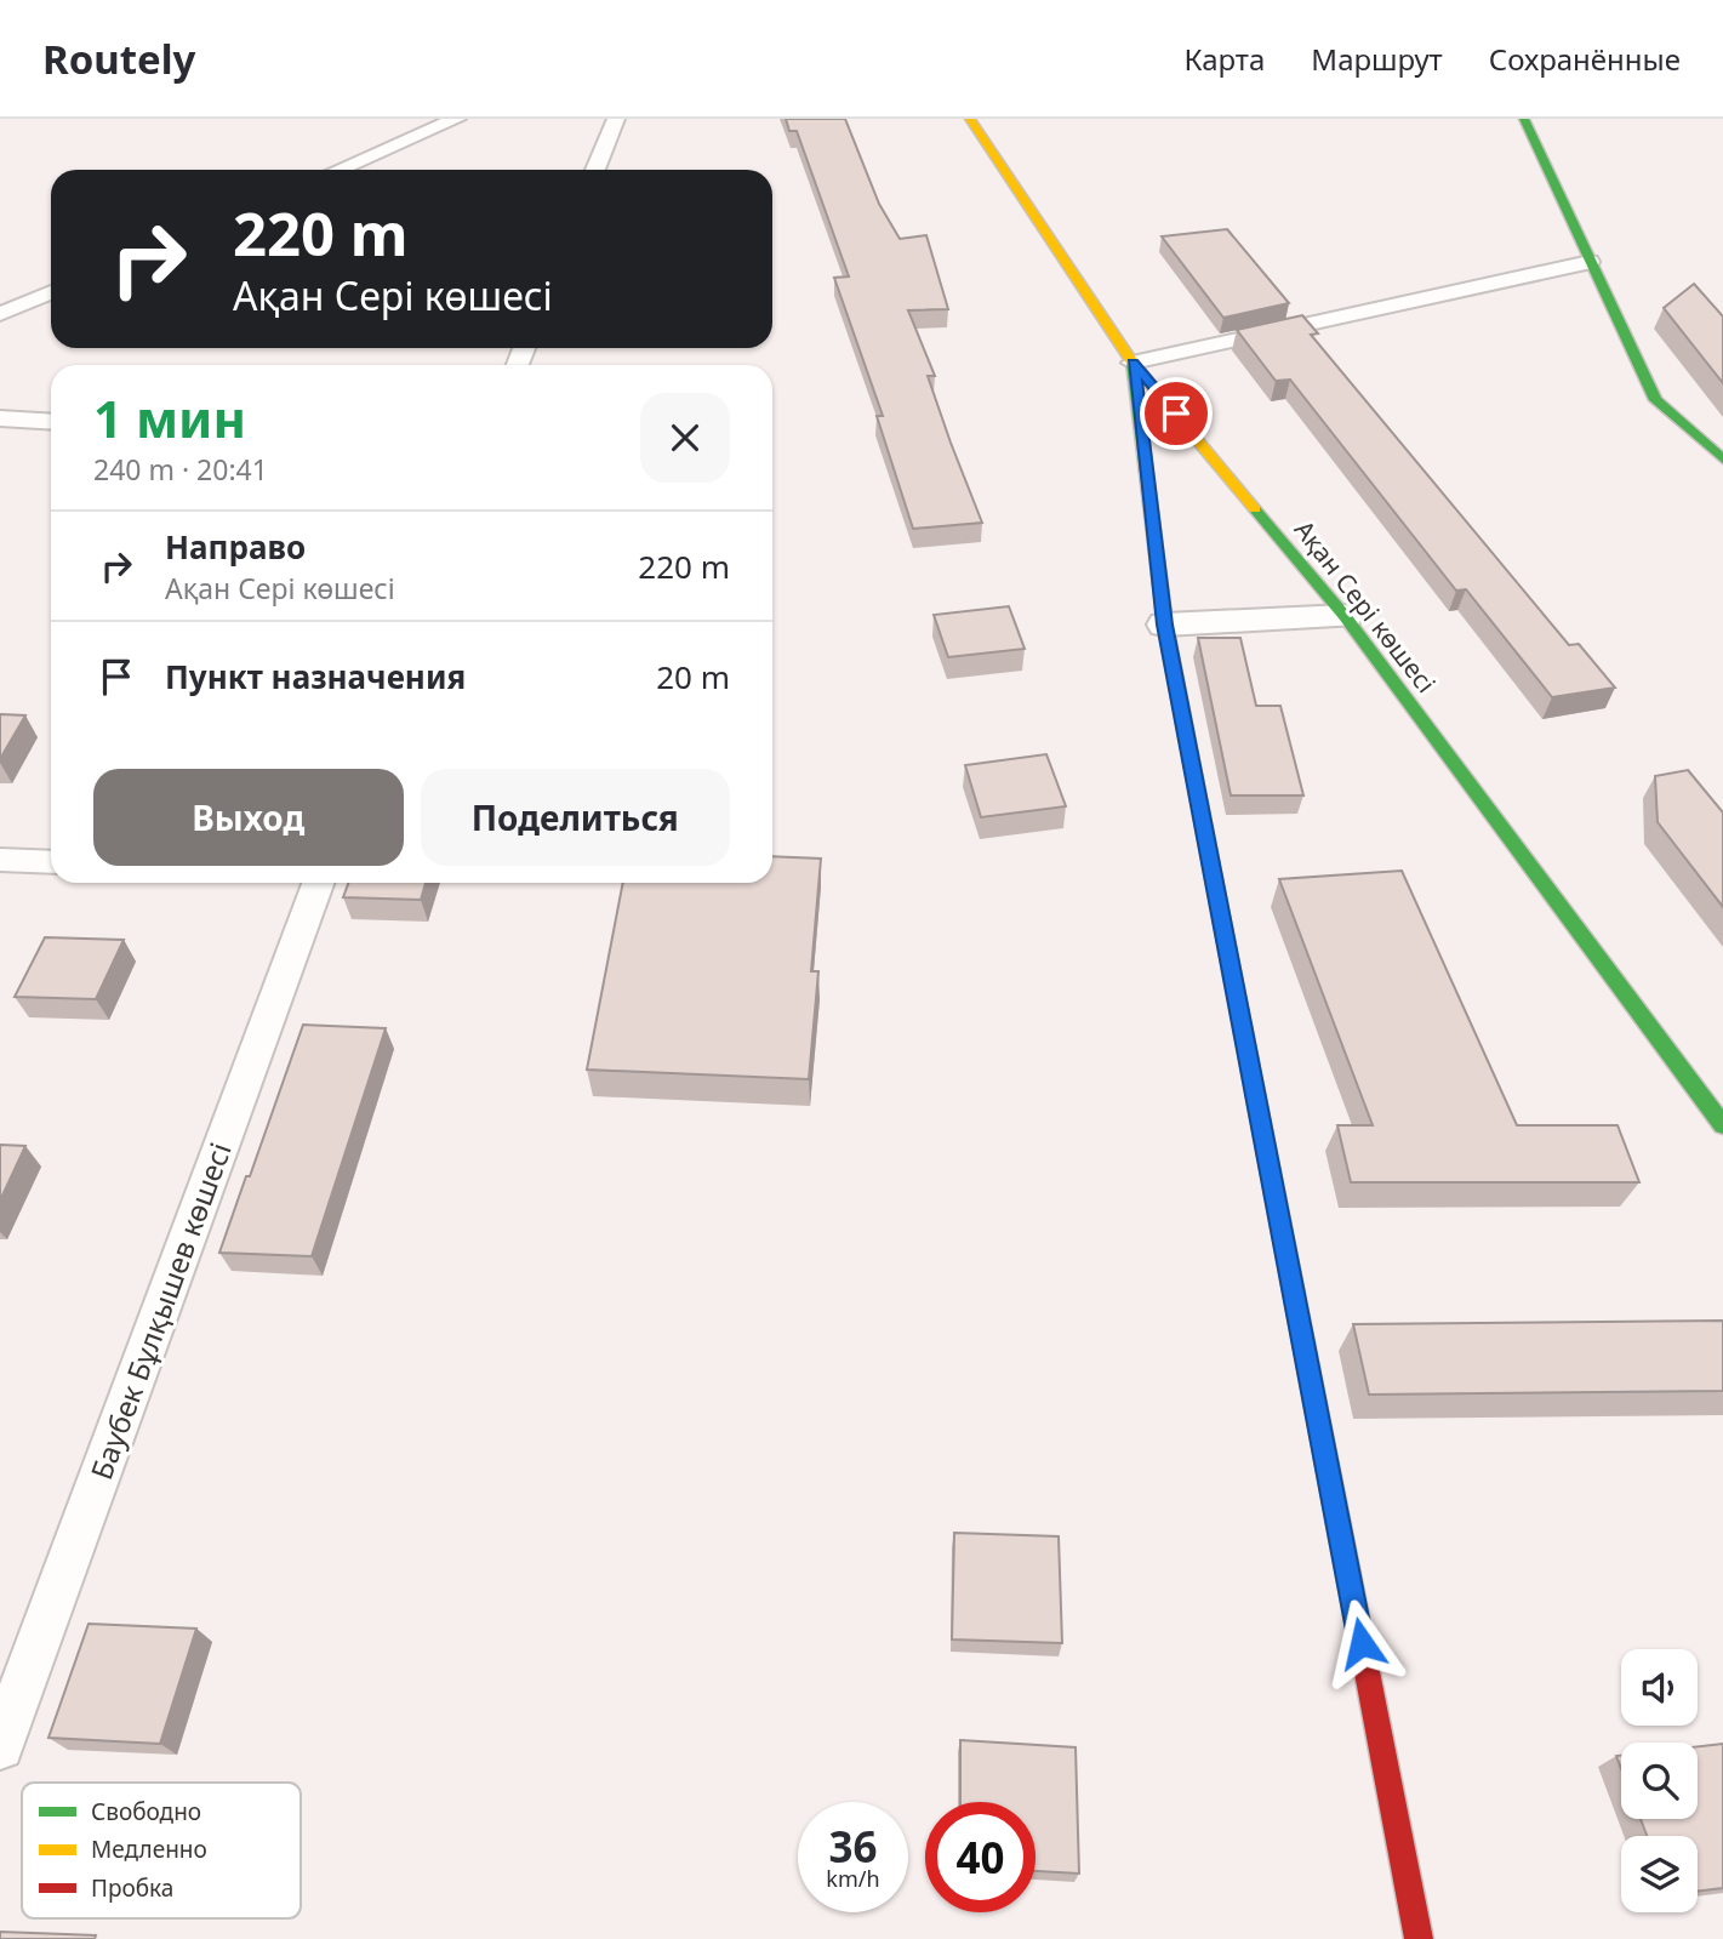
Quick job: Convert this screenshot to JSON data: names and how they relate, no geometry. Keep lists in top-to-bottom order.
{
  "streets": {
    "street": ["Ақан Сері көшесі"],
    "lane": ["Баубек Бұлқышев көшесі"]
  },
  "legend": ["Свободно", "Медленно", "Пробка"],
  "page": {
    "header": "Routely",
    "nav": ["Карта", "Маршрут", "Сохранённые"],
    "turn": ["220 m", "Ақан Сері көшесі"],
    "heading": ["1 мин", "240 m · 20:41"],
    "list": [
      {
        "name": "Направо",
        "note": "Ақан Сері көшесі",
        "value": "220 m"
      },
      {
        "name": "Пункт назначения",
        "value": "20 m"
      }
    ],
    "buttons": ["Выход", "Поделиться"],
    "speed": "36 km/h",
    "limit": "40"
  }
}
